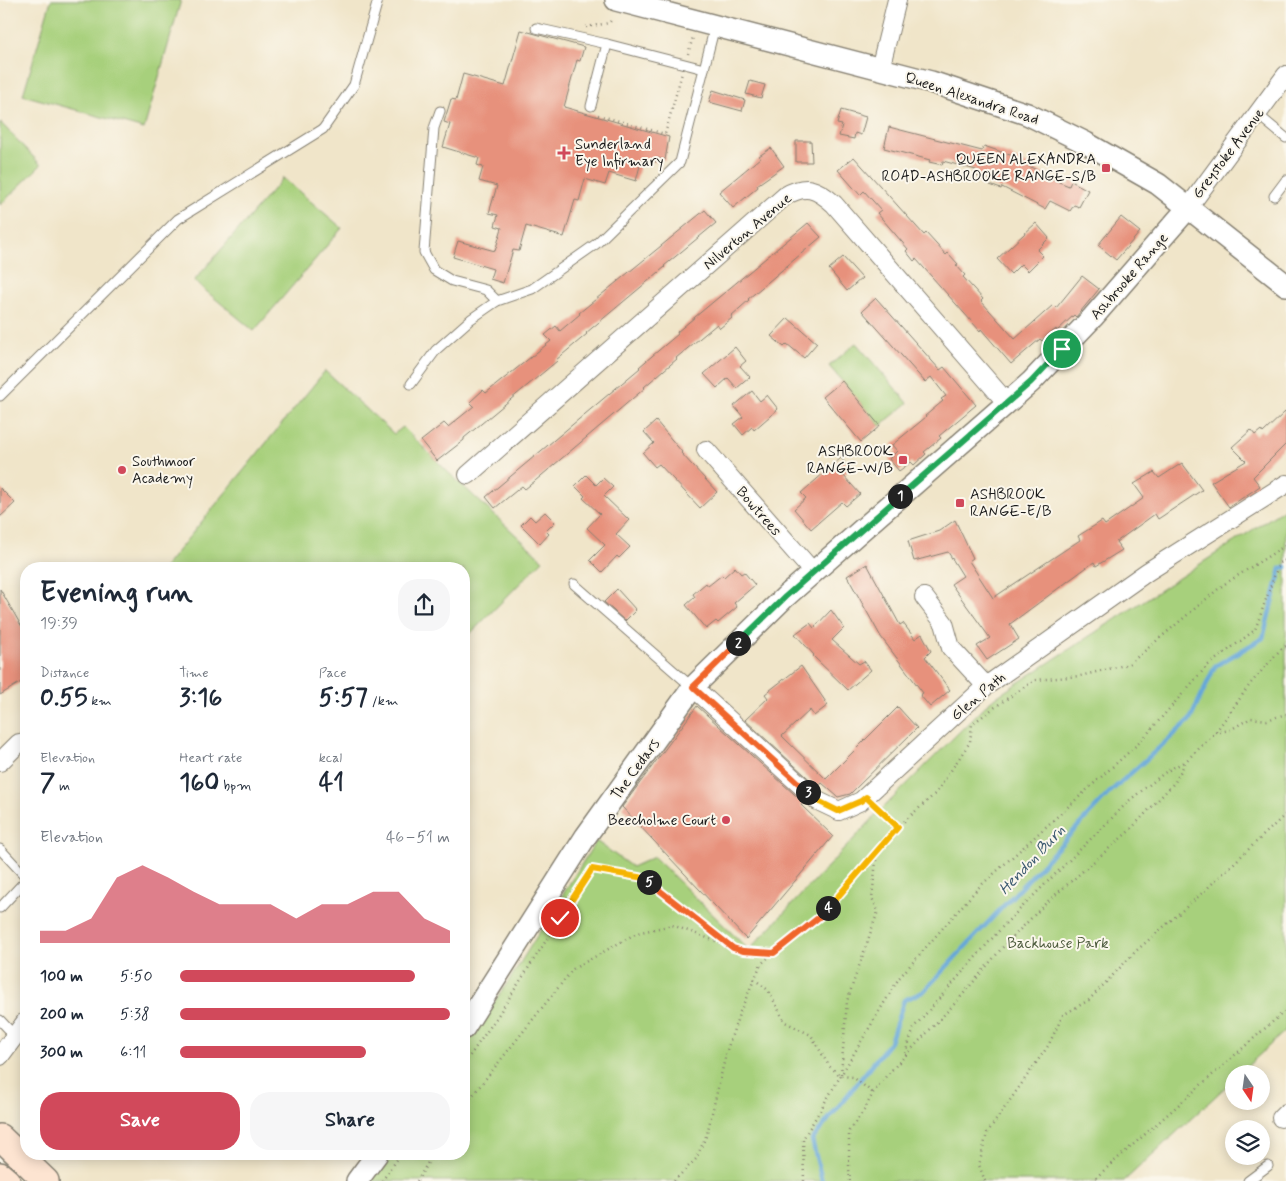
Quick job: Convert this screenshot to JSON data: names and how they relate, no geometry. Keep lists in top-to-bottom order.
{
  "streets": {
    "street": [
      "Queen Alexandra Road",
      "Greystoke Avenue",
      "Nilverton Avenue",
      "Ashbrooke Range",
      "Bowtrees",
      "Glen Path",
      "The Cedars"
    ]
  },
  "crossings": [
    ["Queen Alexandra Road", "Greystoke Avenue"],
    ["Queen Alexandra Road", "Ashbrooke Range"],
    ["Greystoke Avenue", "Ashbrooke Range"],
    ["Nilverton Avenue", "Ashbrooke Range"],
    ["Ashbrooke Range", "Bowtrees"],
    ["Ashbrooke Range", "Glen Path"],
    ["Ashbrooke Range", "The Cedars"],
    ["Glen Path", "The Cedars"]
  ],
  "water": ["Hendon Burn"],
  "parks": ["Backhouse Park"],
  "places": {
    "health": ["Sunderland Eye Infirmary"],
    "transit": ["QUEEN ALEXANDRA ROAD-ASHBROOKE RANGE-S/B", "ASHBROOK RANGE-W/B", "ASHBROOK RANGE-E/B"],
    "other": ["Southmoor Academy", "Beecholme Court"]
  },
  "north": "bottom",
  "page": {
    "pins": [
      "1",
      "2",
      "3",
      "5",
      "4"
    ],
    "heading": ["Evening run", "19:39"],
    "stats": [
      ["Distance", "0.55 km"],
      ["Time", "3:16"],
      ["Pace", "5:57 /km"],
      ["Elevation", "7 m"],
      ["Heart rate", "160 bpm"],
      ["kcal", "41"]
    ],
    "chart": ["Elevation", "46–51 m"],
    "list": [
      {
        "name": "100 m",
        "note": "5:50"
      },
      {
        "name": "200 m",
        "note": "5:38"
      },
      {
        "name": "300 m",
        "note": "6:11"
      }
    ],
    "buttons": ["Save", "Share"]
  }
}
